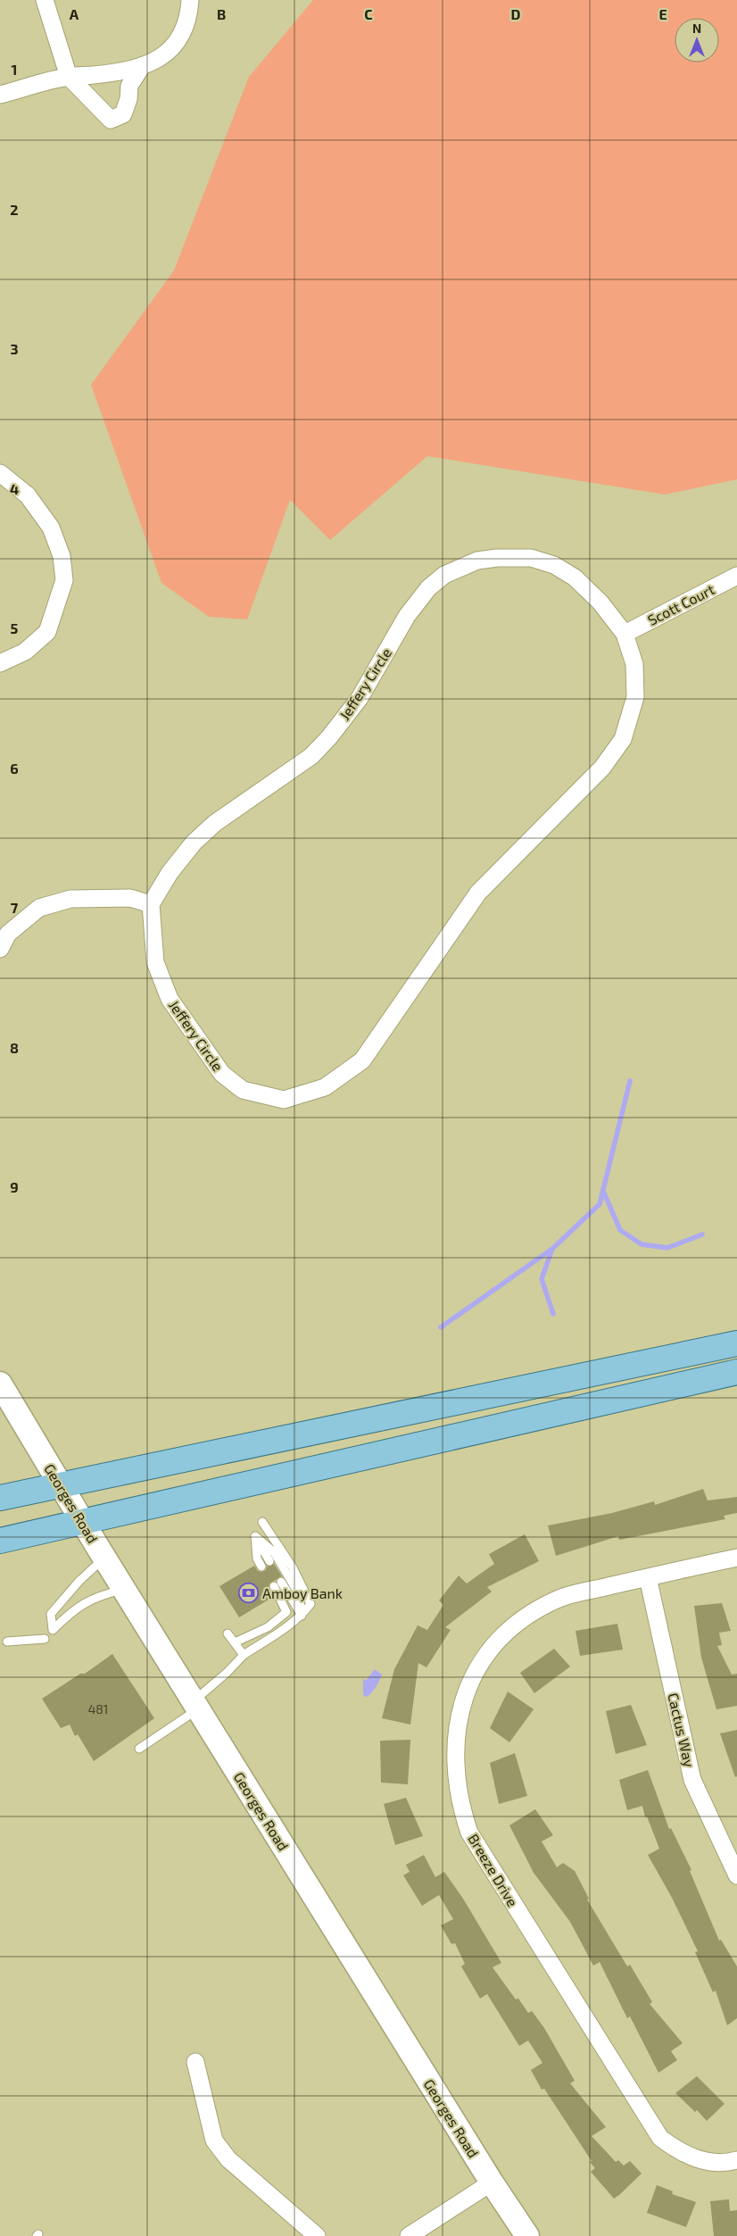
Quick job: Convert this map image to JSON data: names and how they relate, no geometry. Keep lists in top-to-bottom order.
{
  "streets": {
    "street": [
      "Scott Court",
      "Jeffery Circle",
      "Georges Road",
      "Cactus Way",
      "Breeze Drive"
    ]
  },
  "crossings": [
    ["Scott Court", "Jeffery Circle"],
    ["Cactus Way", "Breeze Drive"]
  ],
  "places": {
    "bank": ["Amboy Bank"]
  },
  "house_numbers": ["481"],
  "north": "top",
  "grid": {
    "columns": [
      "A",
      "B",
      "C",
      "D",
      "E"
    ],
    "rows": [
      "1",
      "2",
      "3",
      "4",
      "5",
      "6",
      "7",
      "8",
      "9"
    ]
  }
}
